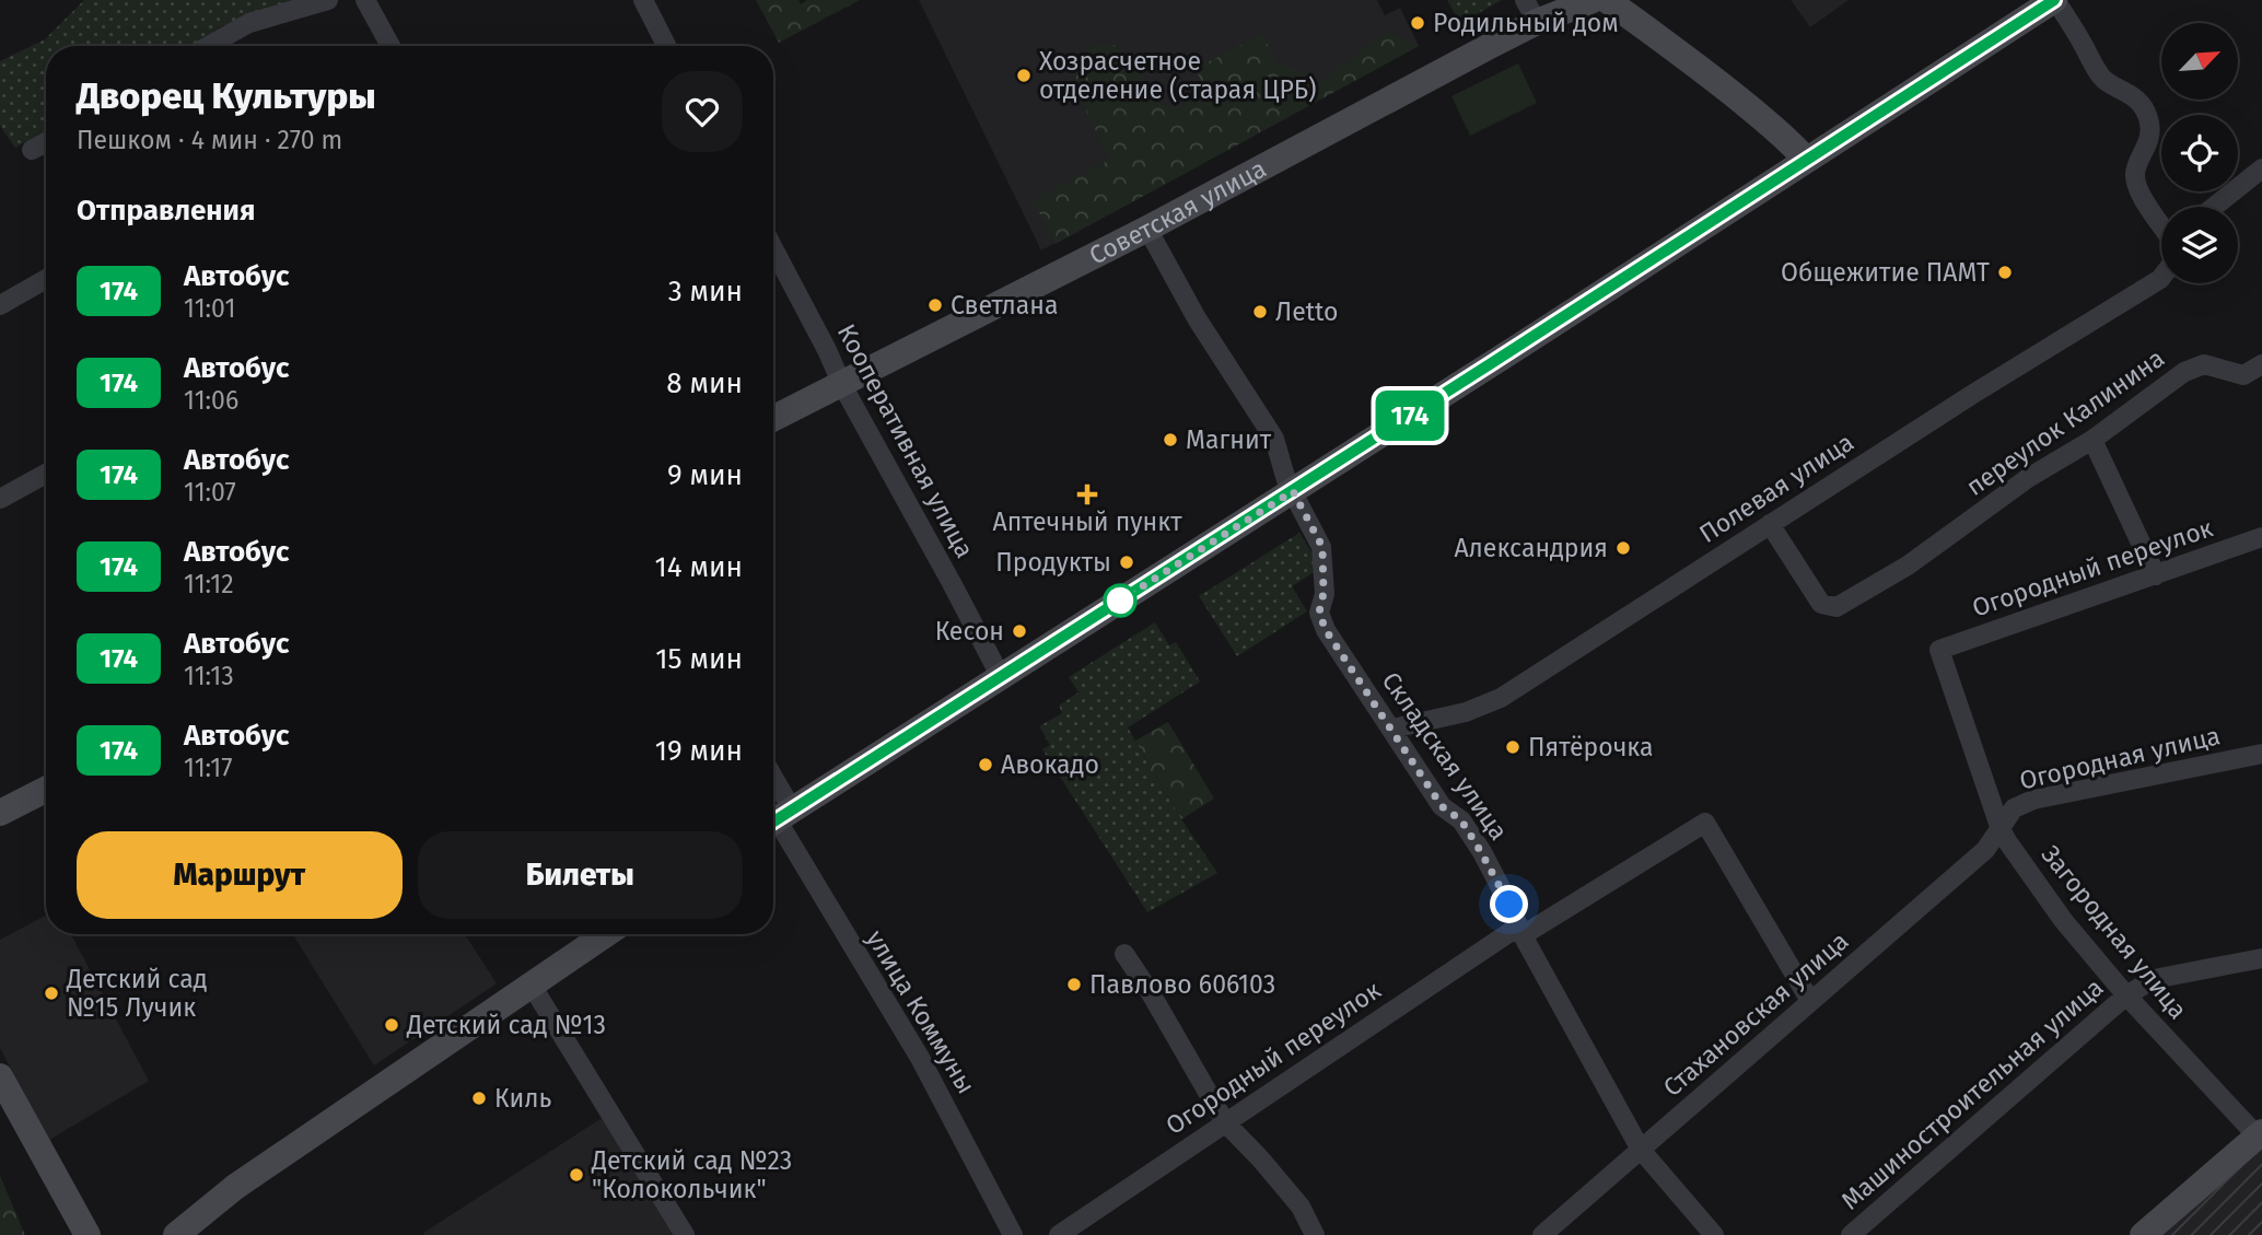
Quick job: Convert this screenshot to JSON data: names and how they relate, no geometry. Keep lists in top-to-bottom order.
{
  "streets": {
    "main road": ["Советская улица"],
    "street": [
      "переулок Калинина",
      "Кооперативная улица",
      "Полевая улица",
      "Огородный переулок",
      "Складская улица",
      "Огородная улица",
      "Загородная улица",
      "улица Коммуны",
      "Стахановская улица",
      "Машиностроительная улица"
    ]
  },
  "crossings": [
    ["Советская улица", "Кооперативная улица"],
    ["Советская улица", "Складская улица"],
    ["переулок Калинина", "Полевая улица"],
    ["Полевая улица", "Складская улица"],
    ["Огородный переулок", "Складская улица"],
    ["Огородный переулок", "Загородная улица"],
    ["Огородный переулок", "Стахановская улица"],
    ["Складская улица", "Стахановская улица"],
    ["Огородная улица", "Загородная улица"],
    ["Огородная улица", "Стахановская улица"],
    ["Загородная улица", "Стахановская улица"],
    ["Загородная улица", "Машиностроительная улица"]
  ],
  "places": {
    "other": [
      "Родильный дом",
      "Хозрасчетное отделение (старая ЦРБ)",
      "Общежитие ПАМТ",
      "Светлана",
      "Леtto",
      "Магнит",
      "Александрия",
      "Продукты",
      "Кесон",
      "Пятёрочка",
      "Авокадо",
      "Павлово 606103",
      "Детский сад №15 Лучик",
      "Детский сад №13",
      "Киль",
      "Детский сад №23 \"Колокольчик\""
    ],
    "health": ["Аптечный пункт"]
  },
  "lines": ["bus line 174"],
  "north": "top right",
  "page": {
    "on_map": "174",
    "heading": [
      ["Дворец Культуры", "Пешком · 4 мин · 270 m"],
      "Отправления"
    ],
    "list": [
      {
        "mark": "174",
        "name": "Автобус",
        "note": "11:01",
        "value": "3 мин"
      },
      {
        "mark": "174",
        "name": "Автобус",
        "note": "11:06",
        "value": "8 мин"
      },
      {
        "mark": "174",
        "name": "Автобус",
        "note": "11:07",
        "value": "9 мин"
      },
      {
        "mark": "174",
        "name": "Автобус",
        "note": "11:12",
        "value": "14 мин"
      },
      {
        "mark": "174",
        "name": "Автобус",
        "note": "11:13",
        "value": "15 мин"
      },
      {
        "mark": "174",
        "name": "Автобус",
        "note": "11:17",
        "value": "19 мин"
      }
    ],
    "buttons": ["Маршрут", "Билеты"]
  }
}
